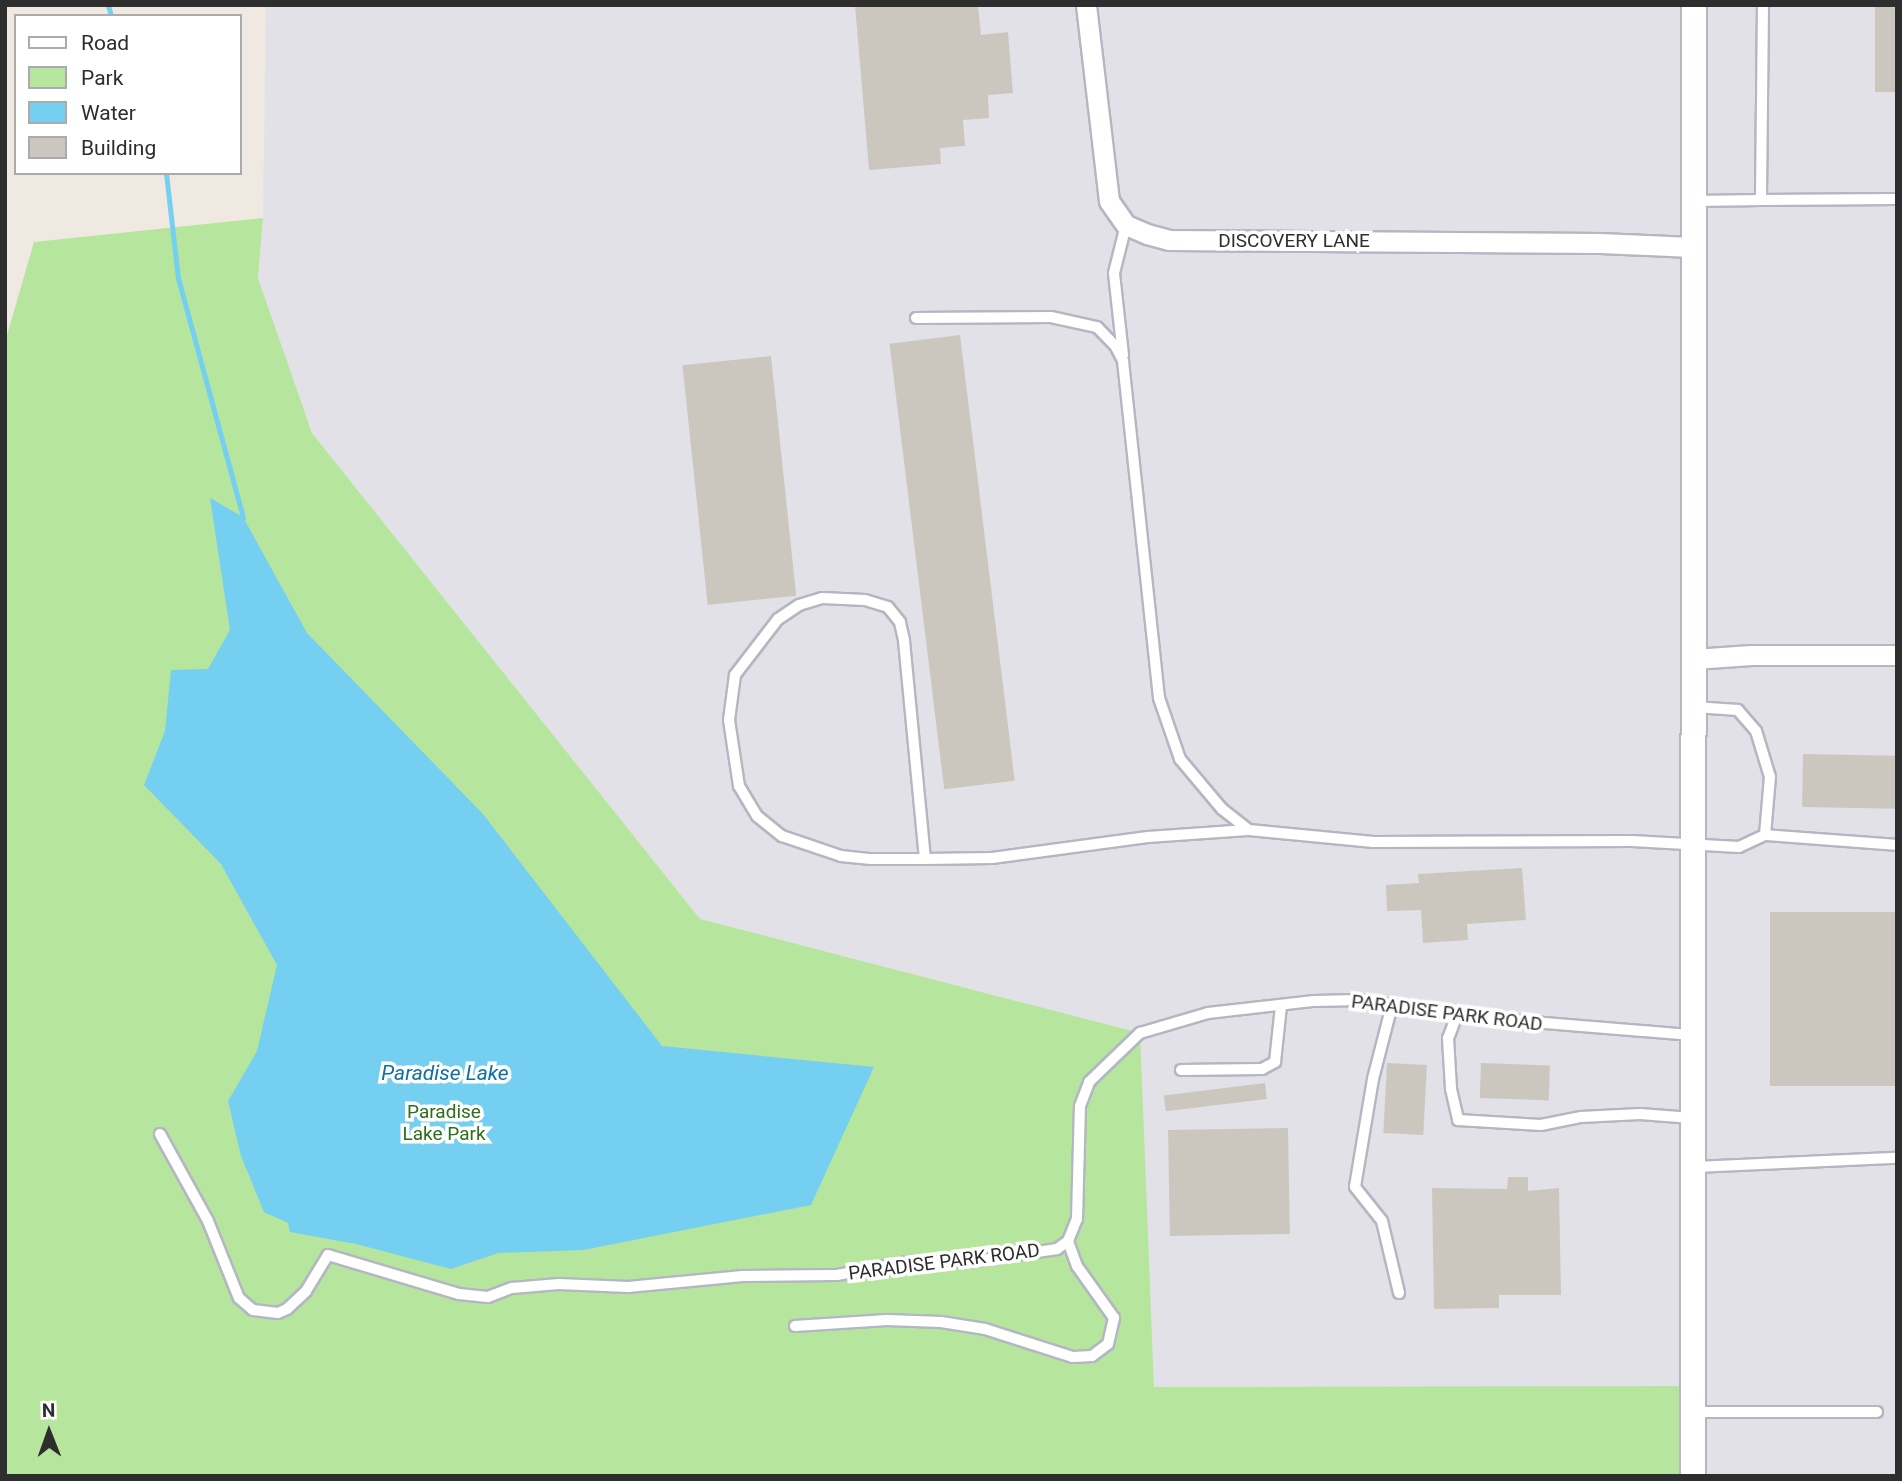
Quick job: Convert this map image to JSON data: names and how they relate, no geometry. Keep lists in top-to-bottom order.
{
  "streets": {
    "street": ["DISCOVERY LANE"],
    "lane": ["PARADISE PARK ROAD"]
  },
  "water": ["Paradise Lake"],
  "parks": ["Paradise Lake Park"],
  "legend": [
    "Road",
    "Park",
    "Water",
    "Building"
  ],
  "north": "top"
}
